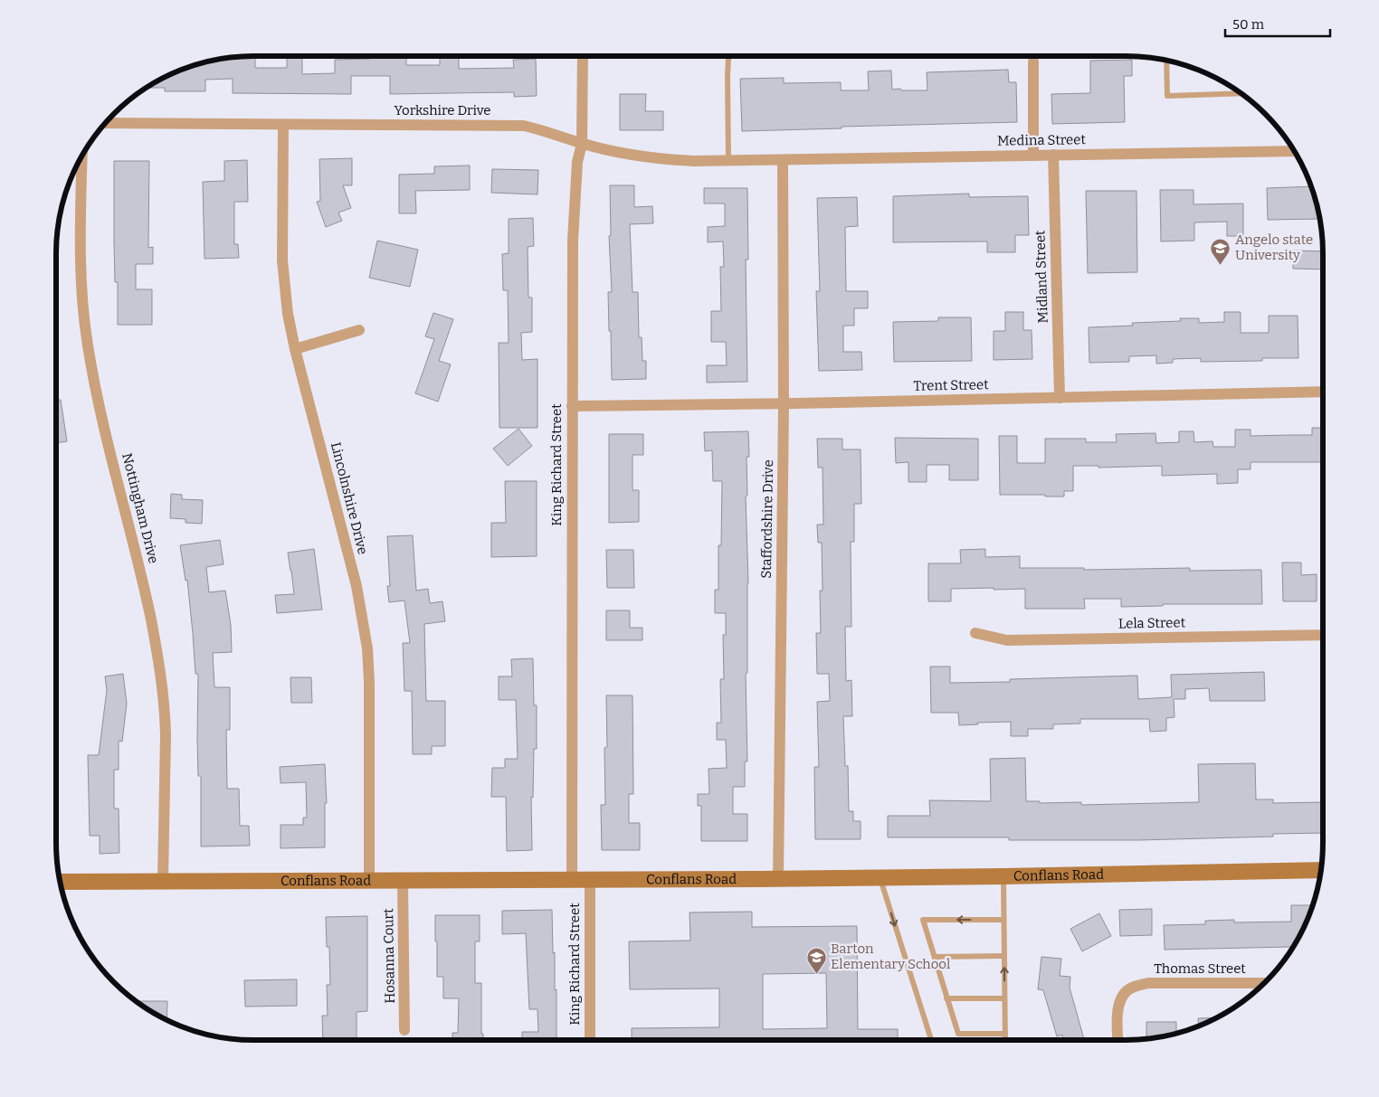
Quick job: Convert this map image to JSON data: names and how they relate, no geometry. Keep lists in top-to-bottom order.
{
  "streets": {
    "main road": ["Conflans Road"],
    "street": [
      "Yorkshire Drive",
      "Medina Street",
      "Midland Street",
      "Trent Street",
      "King Richard Street",
      "Lincolnshire Drive",
      "Nottingham Drive",
      "Staffordshire Drive",
      "Lela Street",
      "Hosanna Court",
      "Thomas Street"
    ]
  },
  "crossings": [
    ["Yorkshire Drive", "Medina Street"],
    ["Yorkshire Drive", "King Richard Street"],
    ["Yorkshire Drive", "Lincolnshire Drive"],
    ["Yorkshire Drive", "Staffordshire Drive"],
    ["Medina Street", "Midland Street"],
    ["Medina Street", "Staffordshire Drive"],
    ["Midland Street", "Trent Street"],
    ["Trent Street", "King Richard Street"],
    ["Trent Street", "Staffordshire Drive"],
    ["King Richard Street", "Conflans Road"],
    ["Lincolnshire Drive", "Conflans Road"],
    ["Nottingham Drive", "Conflans Road"],
    ["Staffordshire Drive", "Conflans Road"],
    ["Conflans Road", "Hosanna Court"]
  ],
  "places": {
    "school or university": ["Angelo state University", "Barton Elementary School"]
  },
  "scale_bar": "50 m"
}
